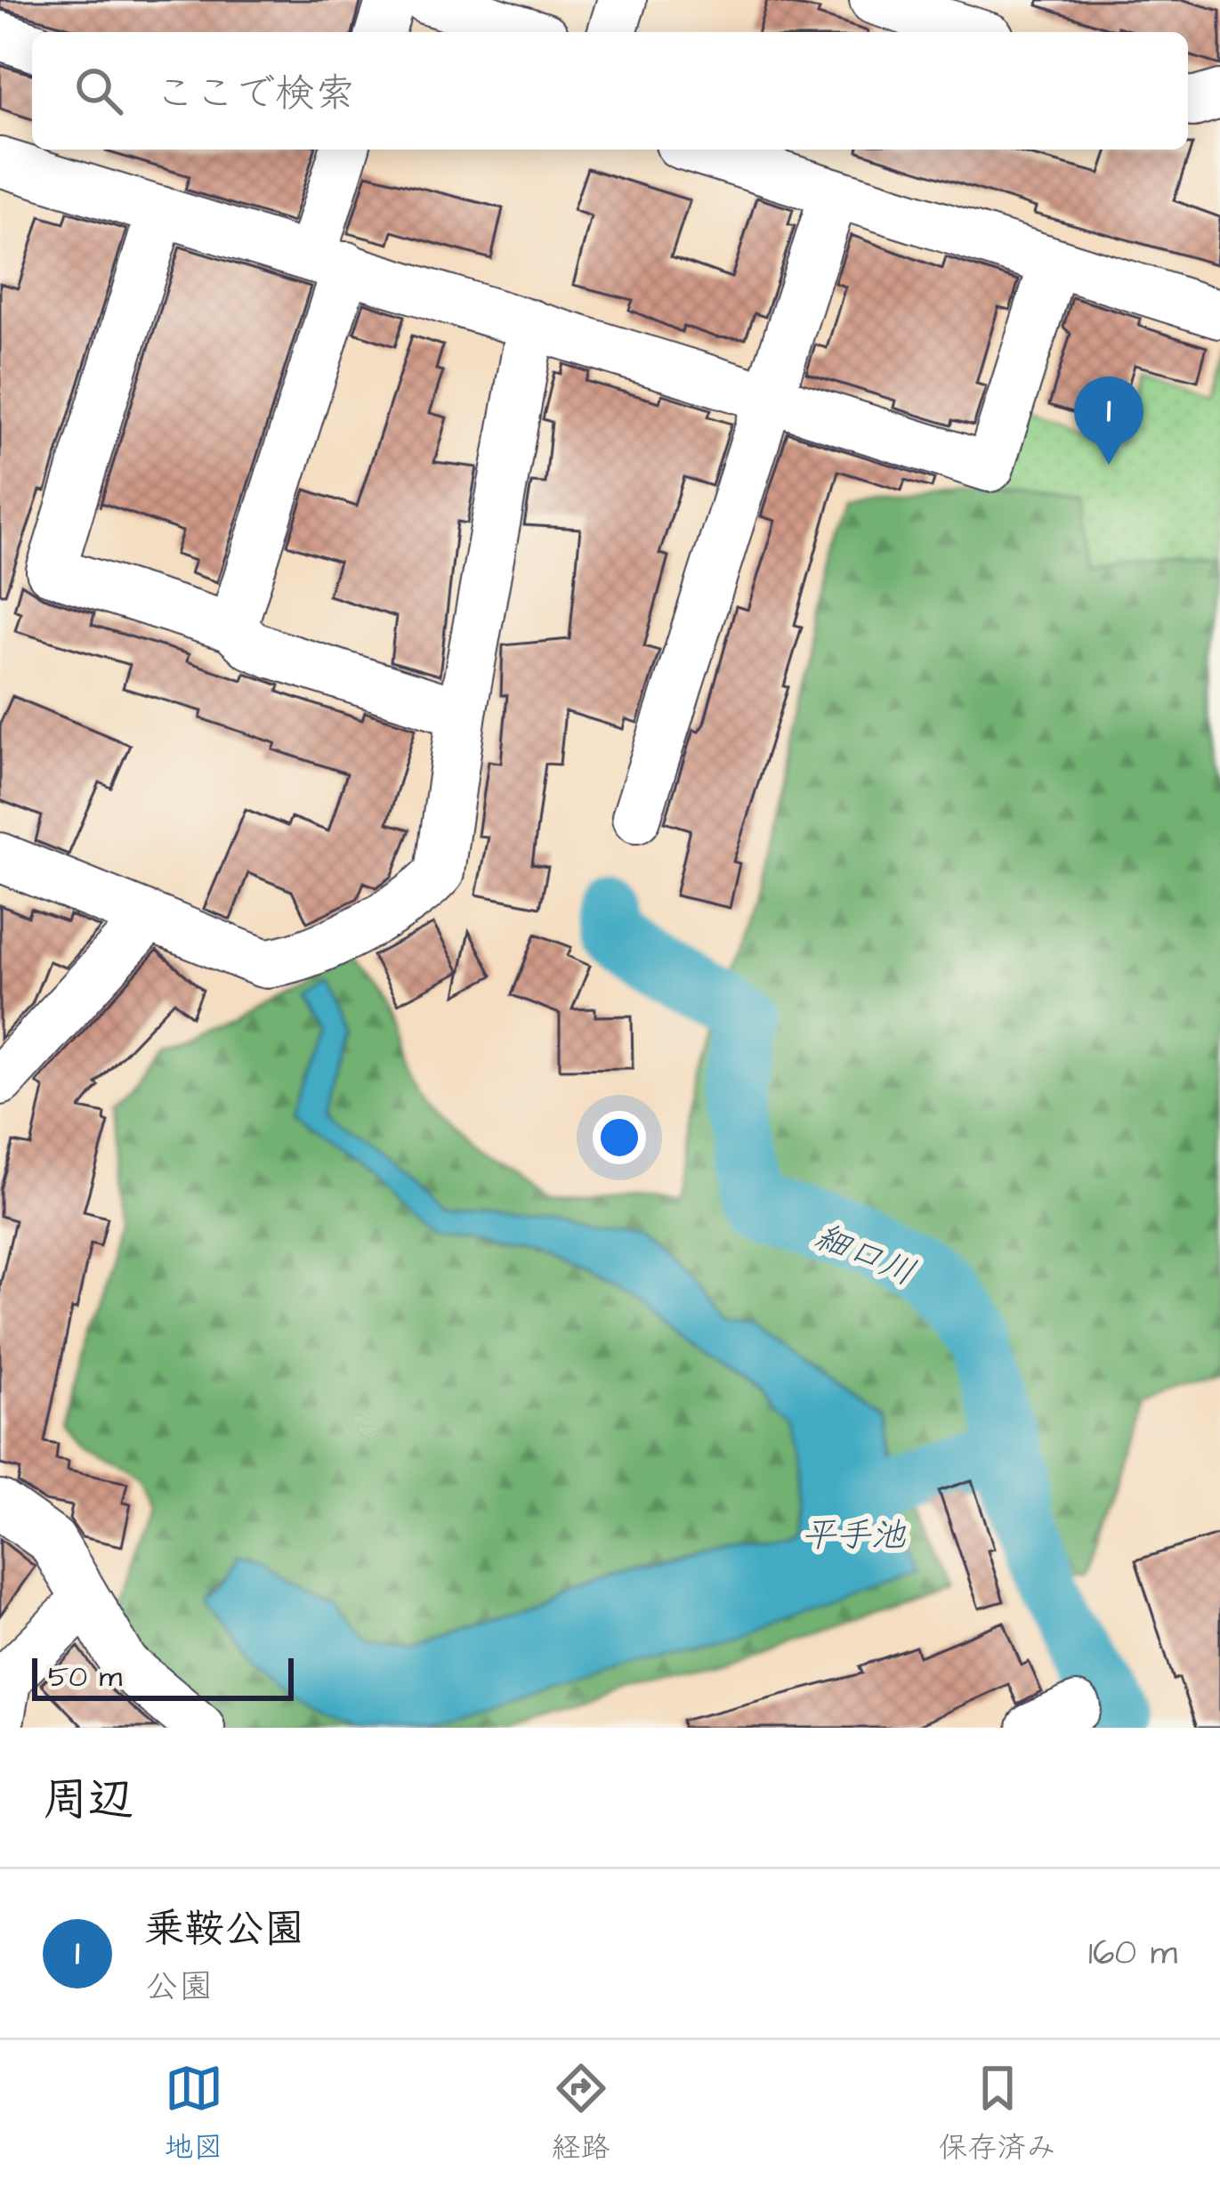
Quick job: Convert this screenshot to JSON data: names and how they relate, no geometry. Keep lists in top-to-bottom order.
{
  "water": ["細口川", "平手池"],
  "scale_bar": "50 m",
  "page": {
    "search": "ここで検索",
    "pins": "1",
    "scale": "50 m",
    "heading": "周辺",
    "list": [
      {
        "mark": "1",
        "name": "乗鞍公園",
        "note": "公園",
        "value": "160 m"
      }
    ],
    "nav": ["地図", "経路", "保存済み"]
  }
}
